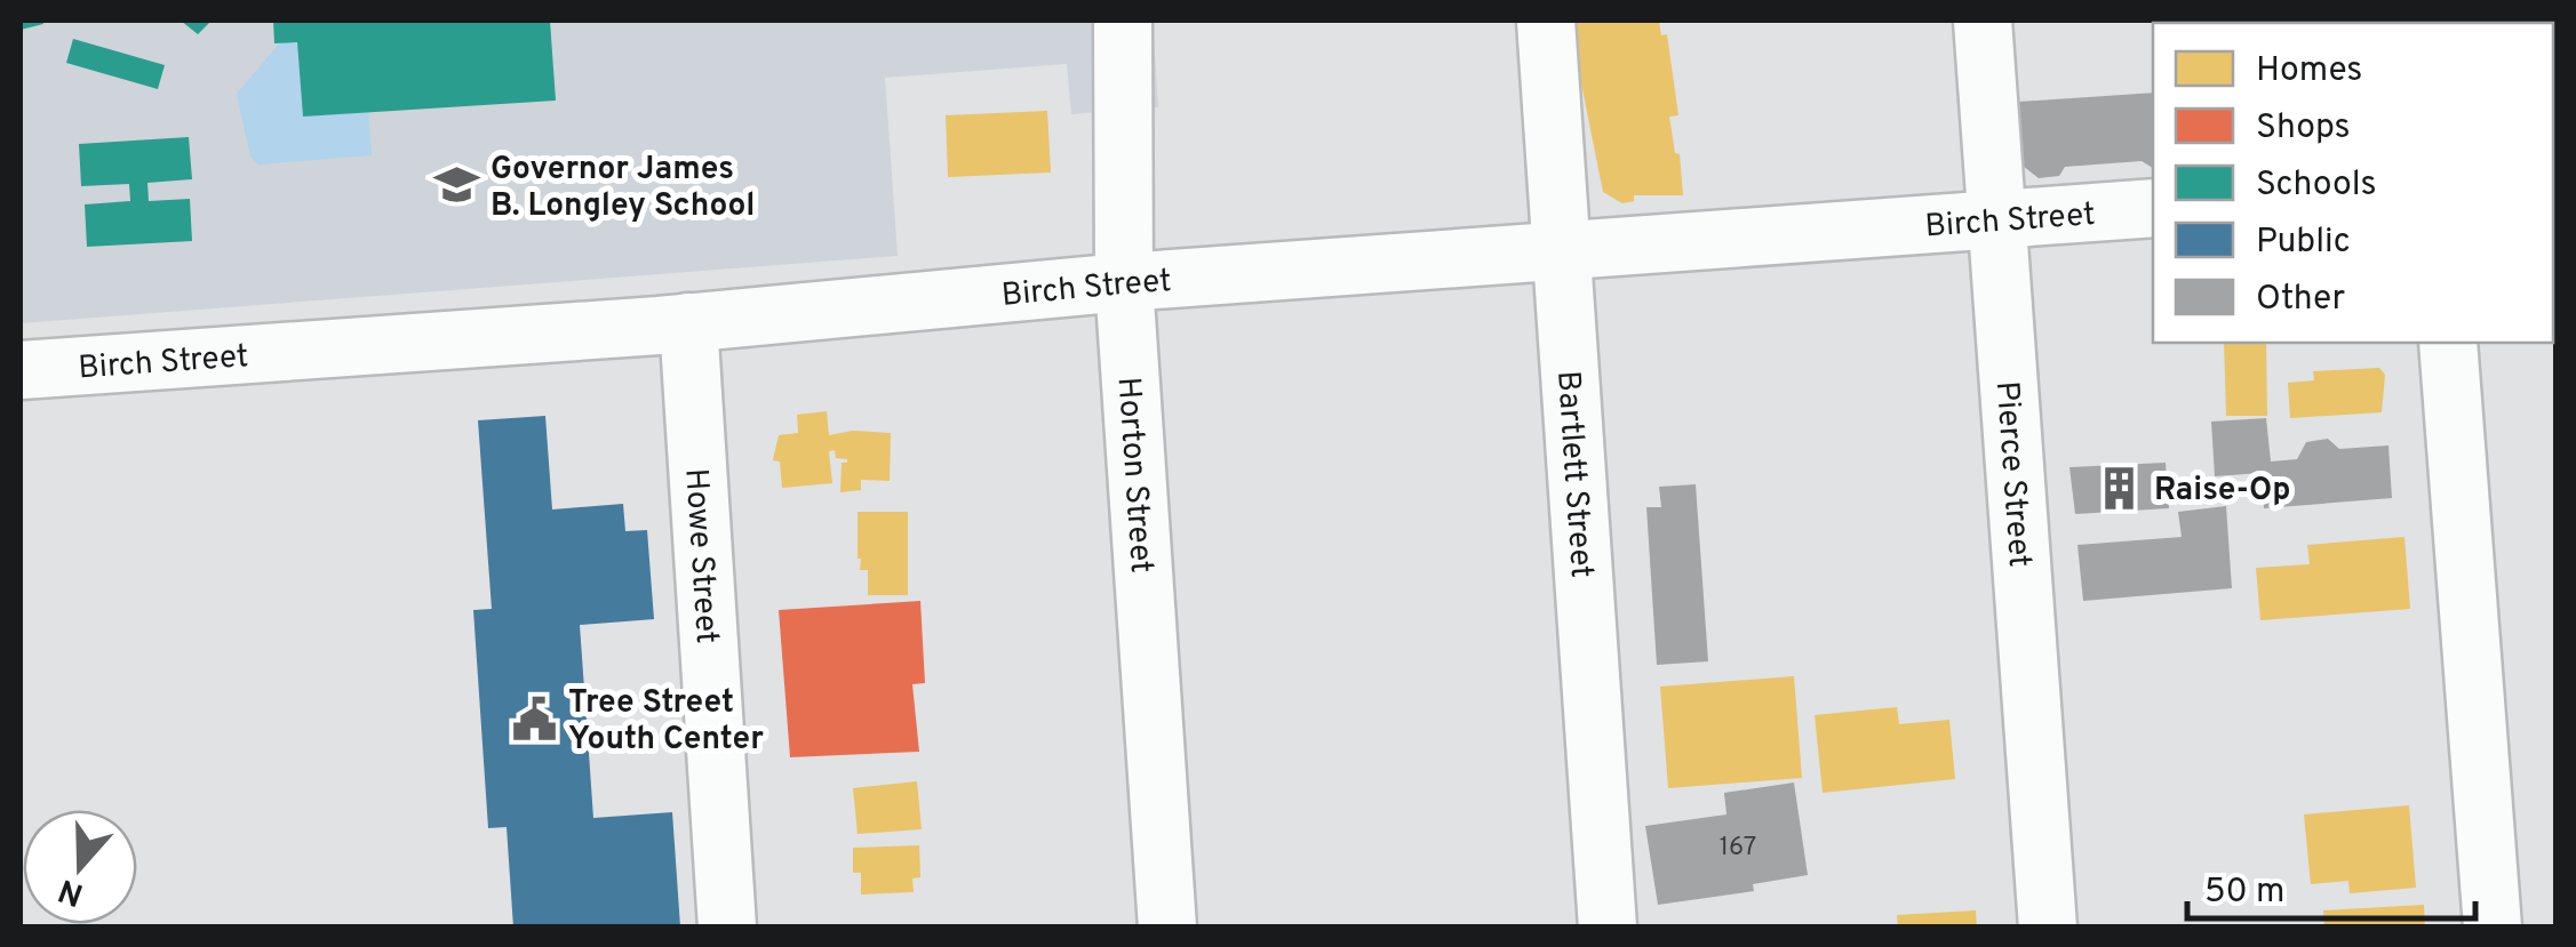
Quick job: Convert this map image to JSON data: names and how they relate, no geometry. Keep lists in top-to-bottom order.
{
  "streets": {
    "street": [
      "Birch Street",
      "Horton Street",
      "Bartlett Street",
      "Pierce Street",
      "Howe Street"
    ]
  },
  "crossings": [
    ["Birch Street", "Horton Street"],
    ["Birch Street", "Bartlett Street"],
    ["Birch Street", "Pierce Street"],
    ["Birch Street", "Howe Street"]
  ],
  "places": {
    "school or university": ["Governor James B. Longley School"],
    "building": ["Raise-Op"],
    "public building": ["Tree Street Youth Center"]
  },
  "house_numbers": ["167"],
  "legend": [
    "Homes",
    "Shops",
    "Schools",
    "Public",
    "Other"
  ],
  "scale_bar": "50 m",
  "north": "bottom"
}
